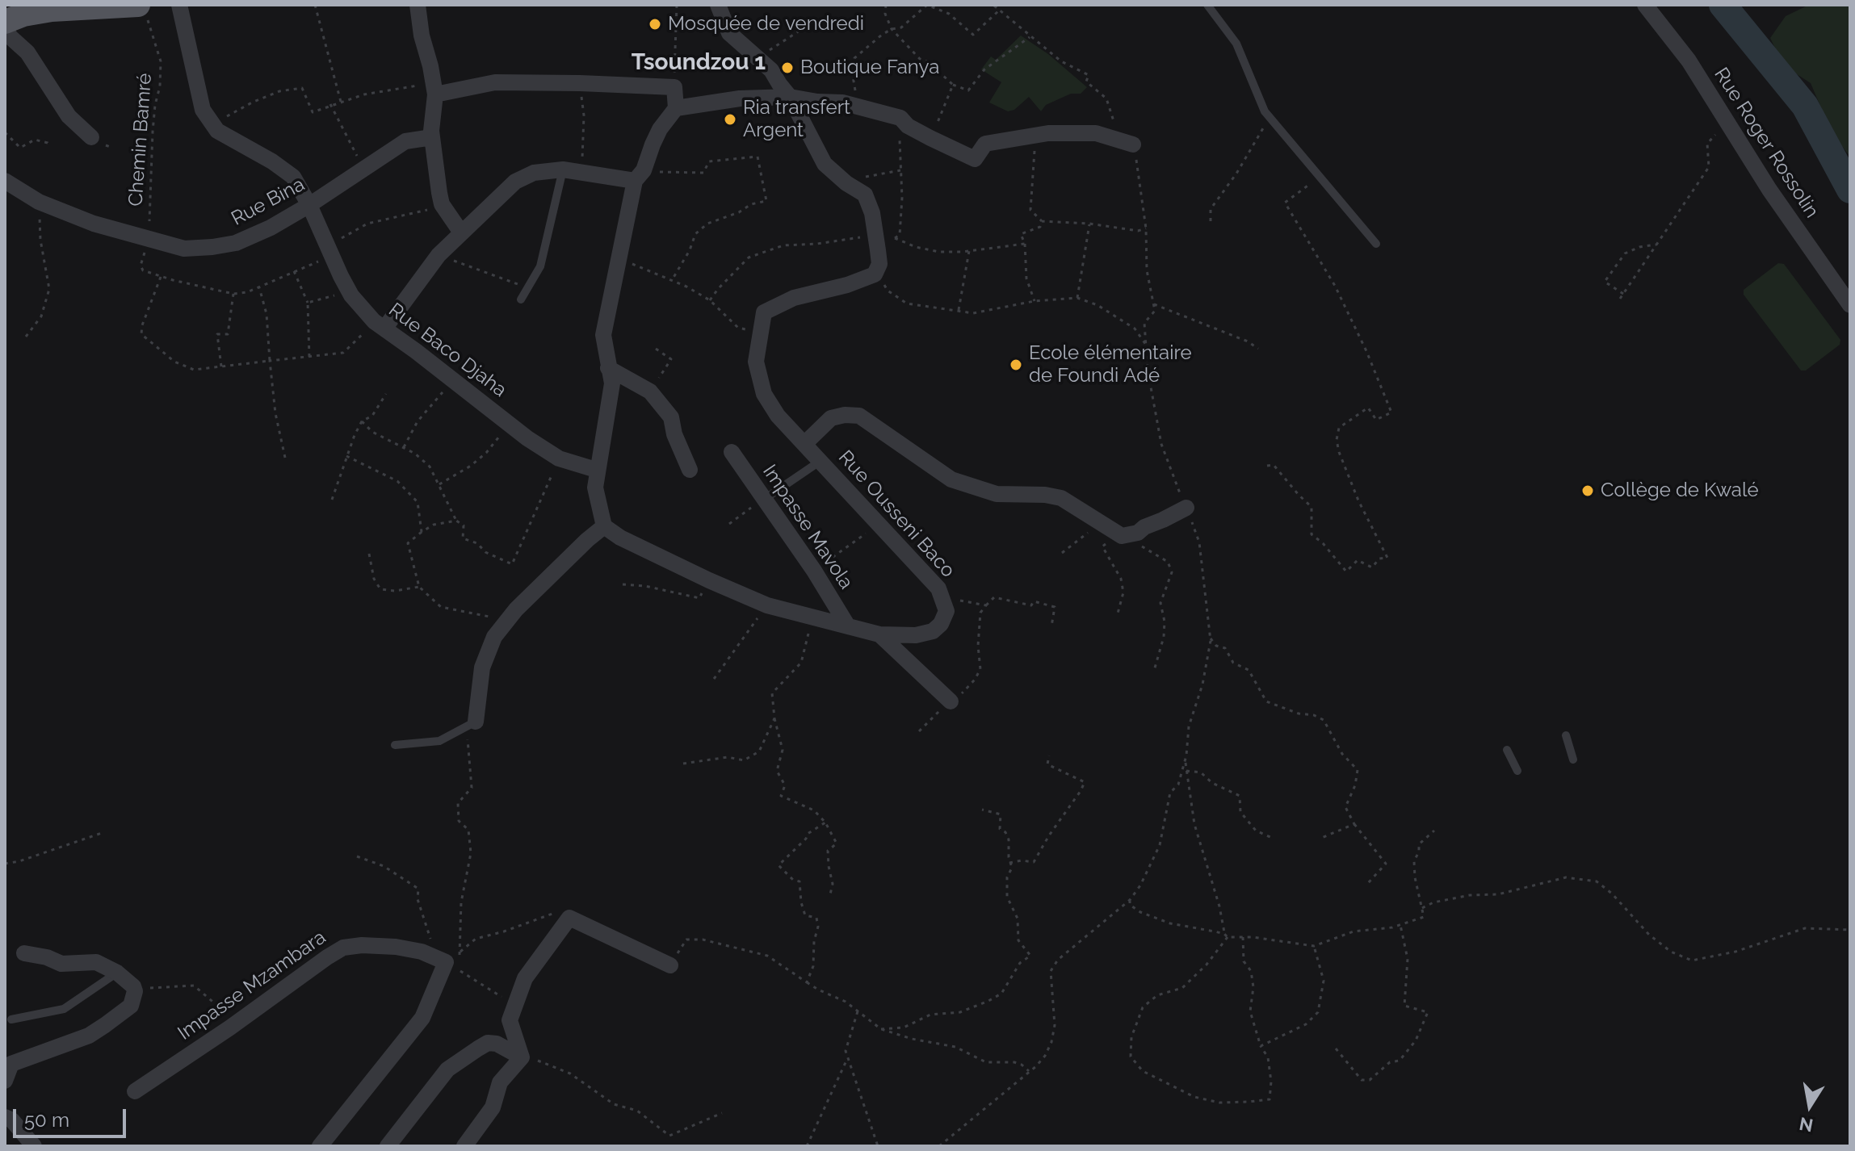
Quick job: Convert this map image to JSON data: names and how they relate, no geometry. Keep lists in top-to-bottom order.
{
  "streets": {
    "street": [
      "Rue Roger Rossolin",
      "Rue Bina",
      "Rue Baco Djaha",
      "Rue Ousseni Baco",
      "Impasse Mavola",
      "Impasse Mzambara"
    ],
    "path": ["Chemin Bamré"]
  },
  "crossings": [
    ["Chemin Bamré", "Rue Bina"],
    ["Rue Bina", "Rue Baco Djaha"],
    ["Rue Ousseni Baco", "Impasse Mavola"]
  ],
  "districts": ["Tsoundzou 1"],
  "places": [
    "Mosquée de vendredi",
    "Boutique Fanya",
    "Ria transfert Argent",
    "Ecole élémentaire de Foundi Adé",
    "Collège de Kwalé"
  ],
  "scale_bar": "50 m",
  "north": "bottom"
}
